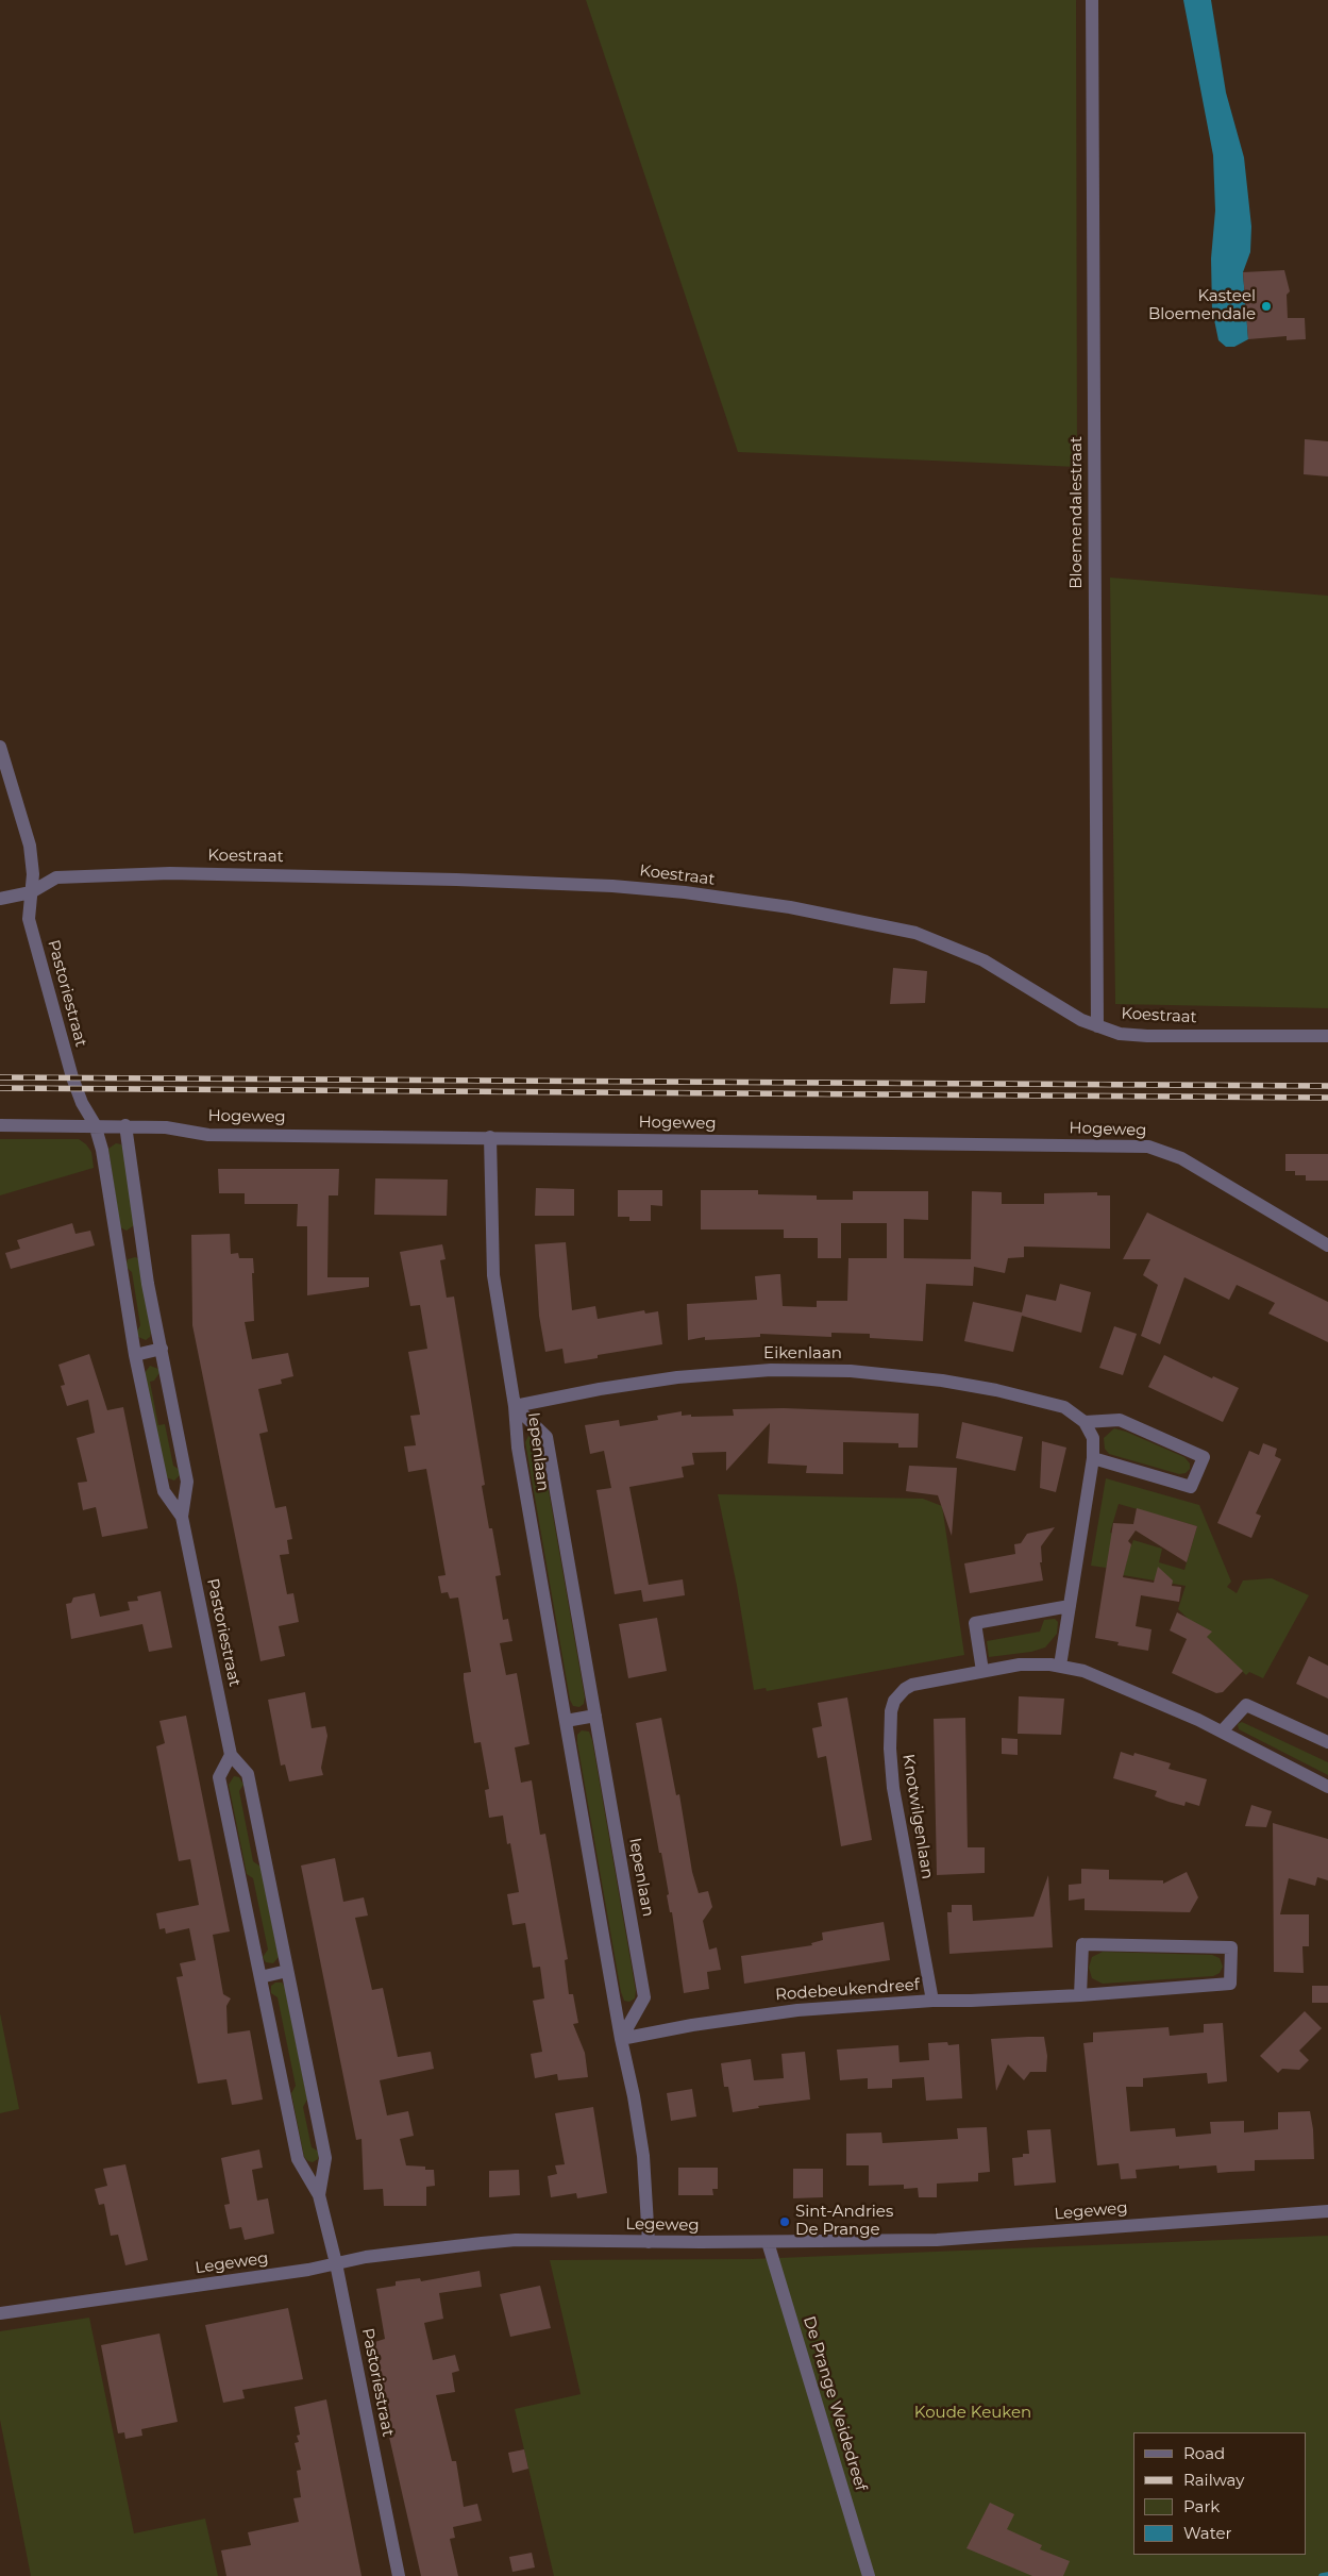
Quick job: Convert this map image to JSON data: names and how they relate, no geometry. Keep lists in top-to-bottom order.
{
  "streets": {
    "street": [
      "Bloemendalestraat",
      "Koestraat",
      "Pastoriestraat",
      "Hogeweg",
      "Eikenlaan",
      "Iepenlaan",
      "Knotwilgenlaan",
      "Rodebeukendreef",
      "Legeweg",
      "De Prange Weidedreef"
    ]
  },
  "crossings": [
    ["Bloemendalestraat", "Koestraat"],
    ["Koestraat", "Pastoriestraat"],
    ["Pastoriestraat", "Hogeweg"],
    ["Pastoriestraat", "Legeweg"],
    ["Hogeweg", "Iepenlaan"],
    ["Eikenlaan", "Iepenlaan"],
    ["Iepenlaan", "Rodebeukendreef"],
    ["Iepenlaan", "Legeweg"],
    ["Knotwilgenlaan", "Rodebeukendreef"],
    ["Legeweg", "De Prange Weidedreef"]
  ],
  "parks": ["Koude Keuken"],
  "places": ["Kasteel Bloemendale", "Sint-Andries De Prange"],
  "legend": [
    "Road",
    "Railway",
    "Park",
    "Water"
  ]
}
